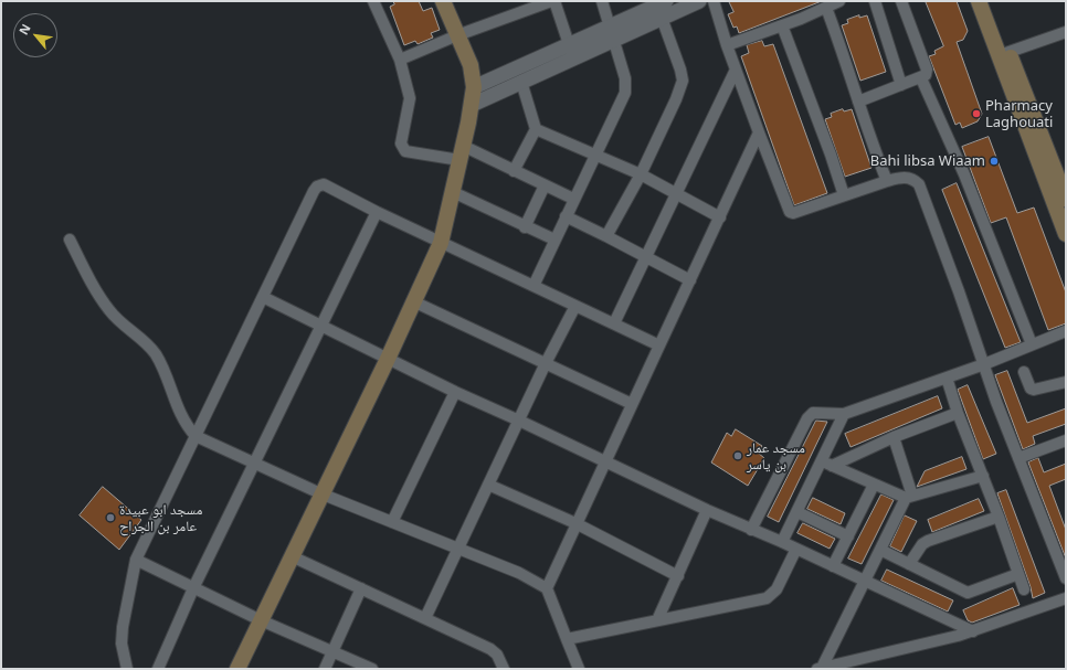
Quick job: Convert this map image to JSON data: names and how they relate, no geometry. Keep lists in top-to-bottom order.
{
  "places": [
    "Pharmacy Laghouati",
    "Bahi libsa Wiaam",
    "مسجد عمار بن ياسر",
    "مسجد ابو عبيدة عامر بن الجراح"
  ],
  "north": "top left"
}
